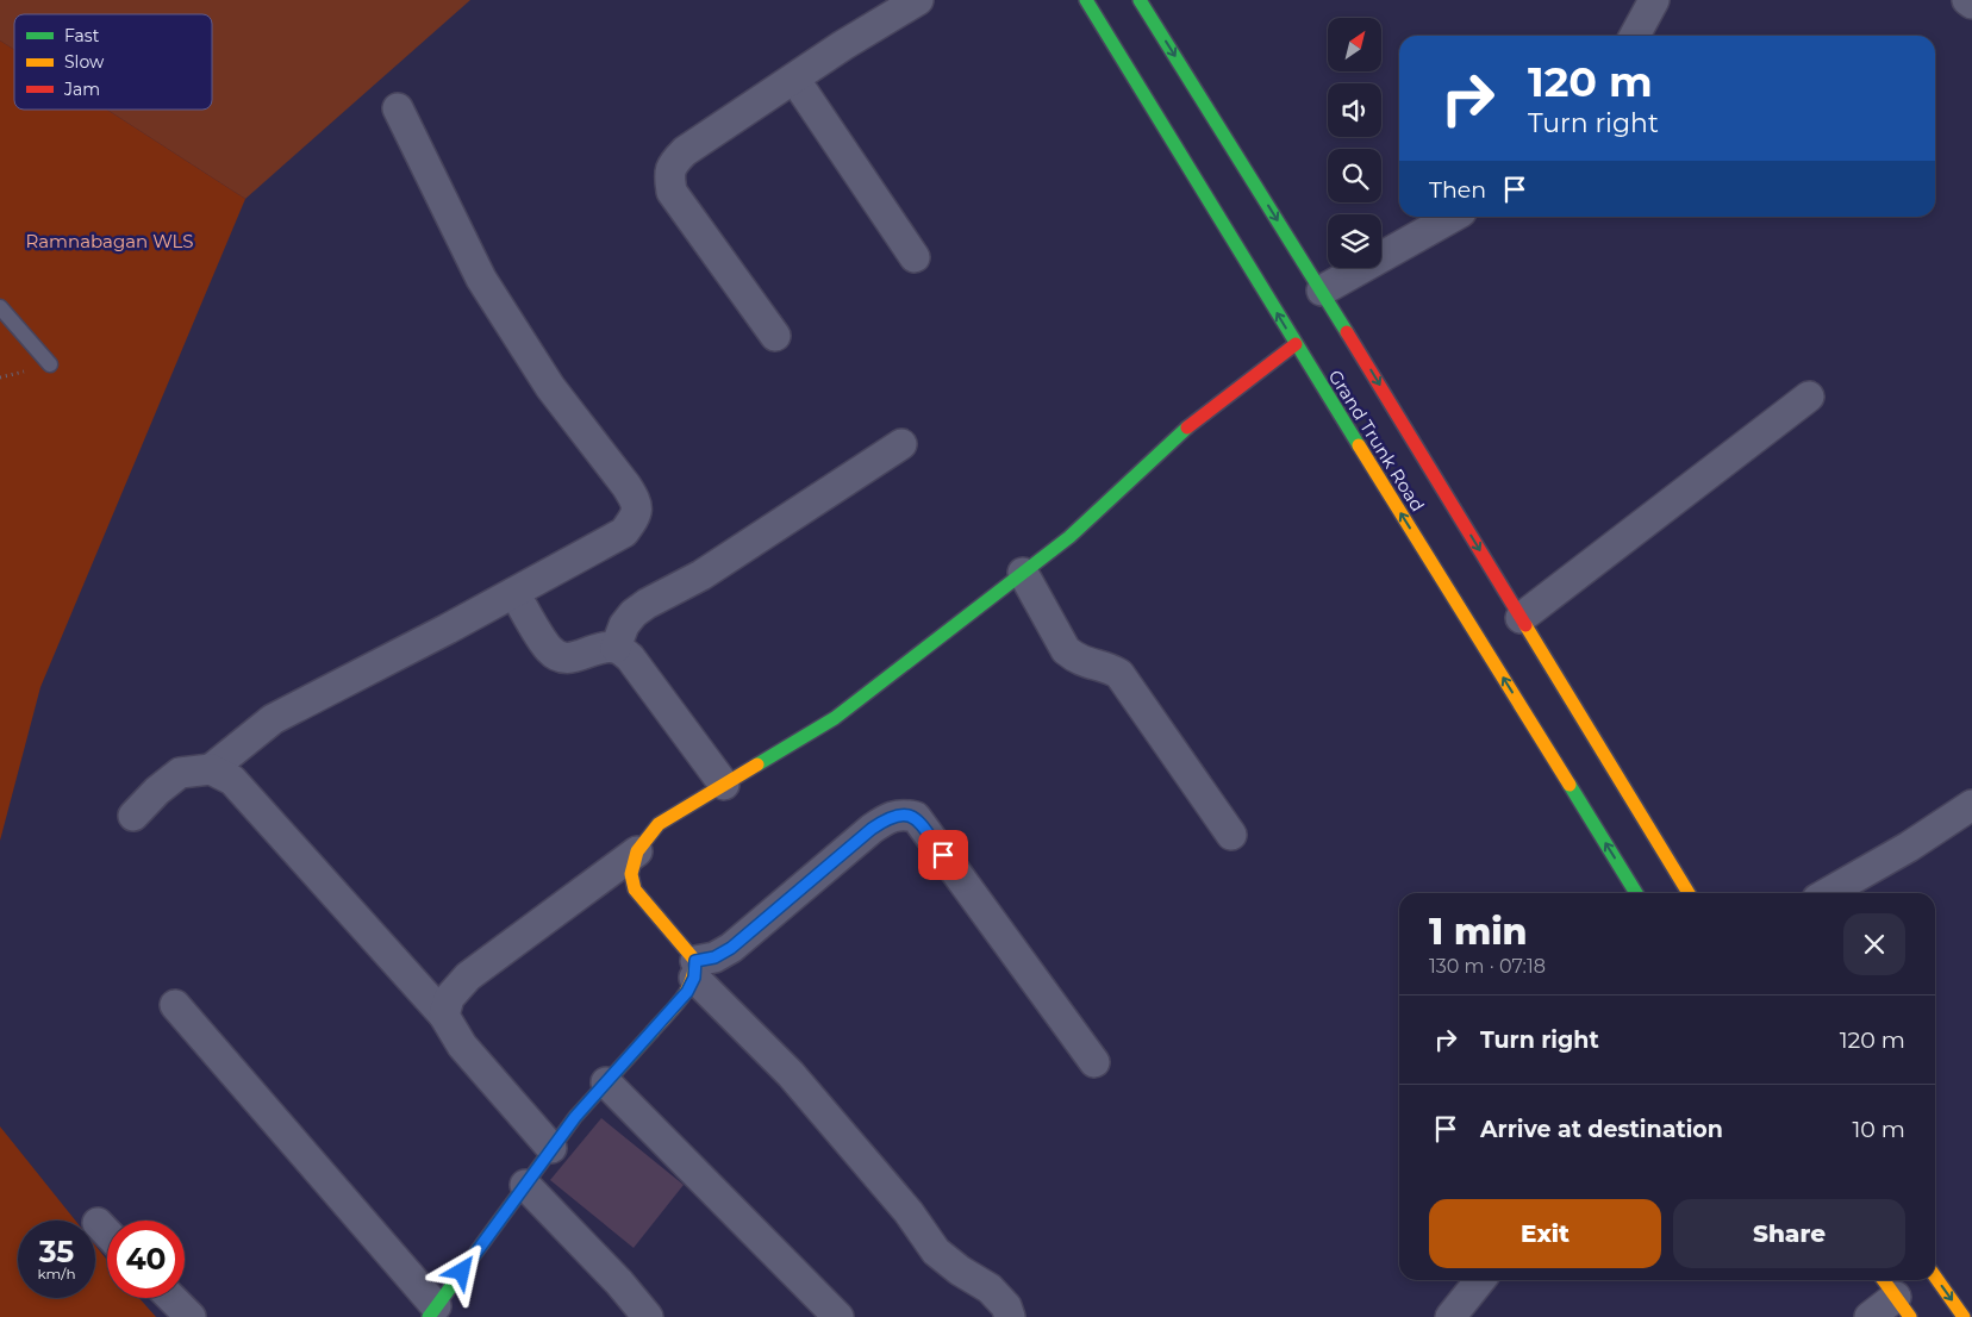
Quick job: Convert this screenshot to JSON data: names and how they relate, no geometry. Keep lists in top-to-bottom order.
{
  "streets": {
    "main road": ["Grand Trunk Road"]
  },
  "parks": ["Ramnabagan WLS"],
  "legend": ["Fast", "Slow", "Jam"],
  "north": "top right",
  "page": {
    "turn": ["120 m", "Turn right"],
    "then": "Then",
    "heading": ["1 min", "130 m · 07:18"],
    "list": [
      {
        "name": "Turn right",
        "value": "120 m"
      },
      {
        "name": "Arrive at destination",
        "value": "10 m"
      }
    ],
    "buttons": ["Exit", "Share"],
    "speed": "35 km/h",
    "limit": "40"
  }
}
